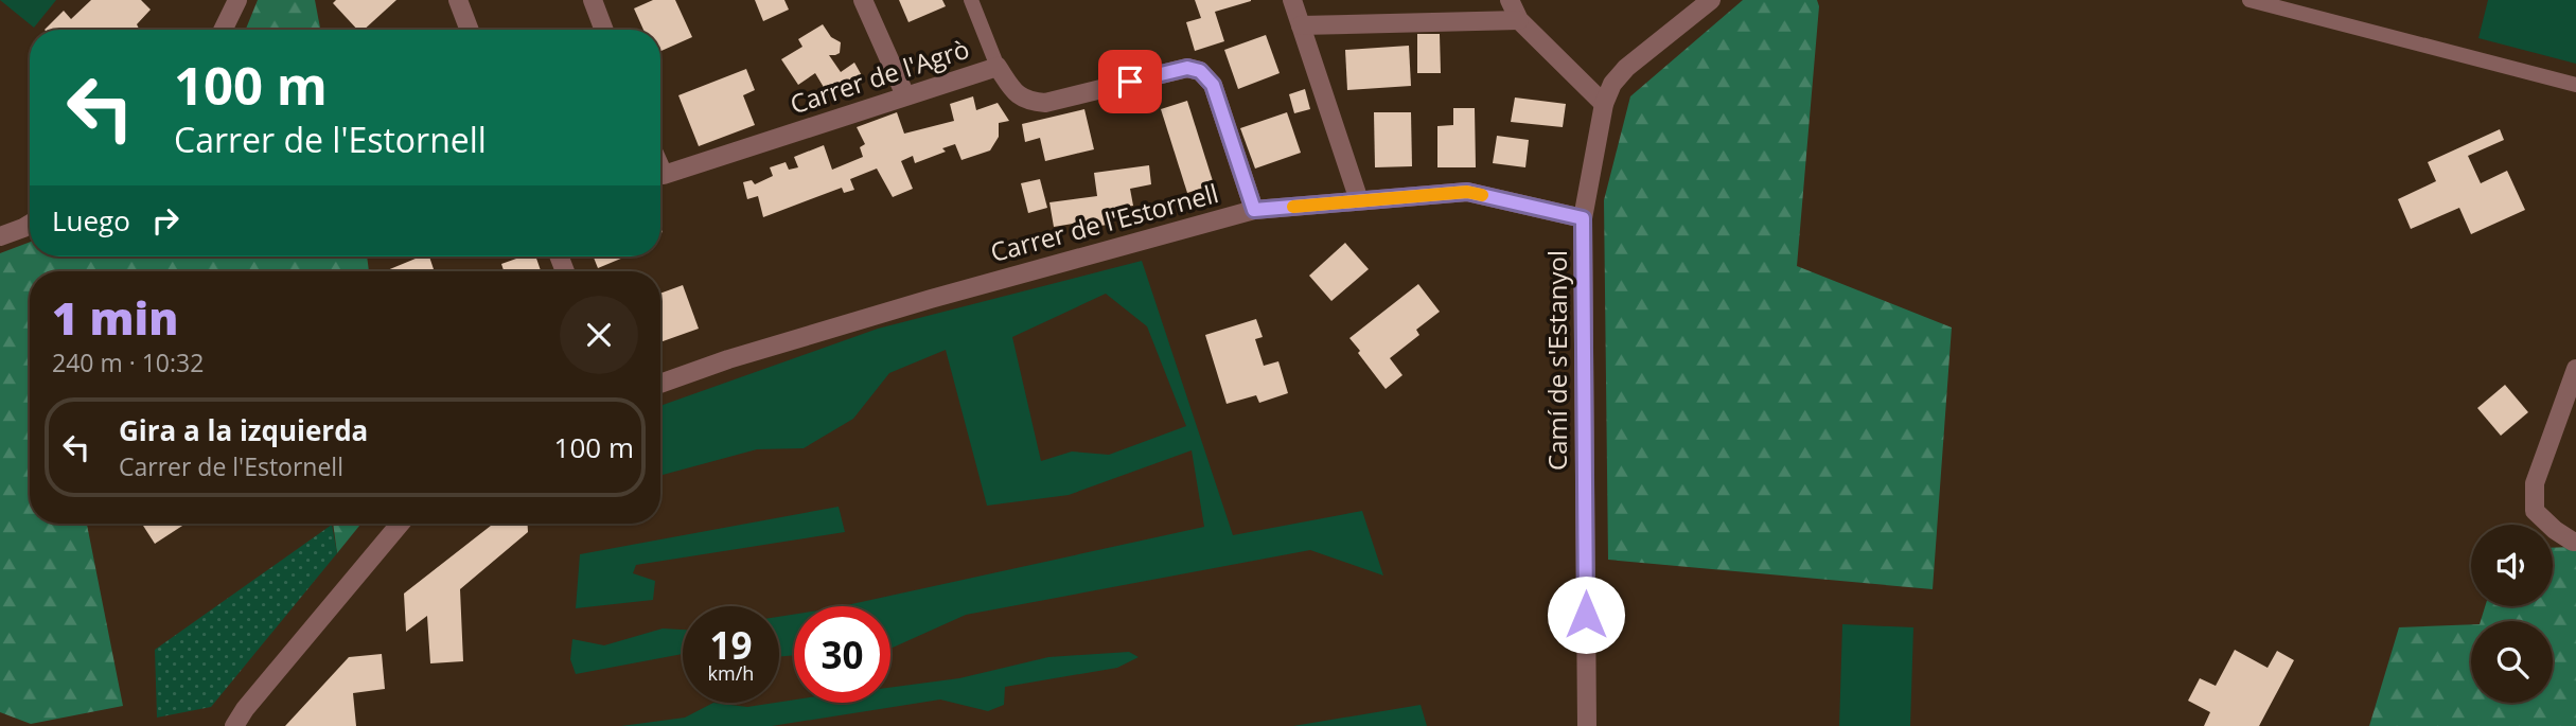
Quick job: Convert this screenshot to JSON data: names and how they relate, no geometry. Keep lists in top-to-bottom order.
{
  "streets": {
    "street": ["Carrer de l'Agrò", "Carrer de l'Estornell", "Camí de s'Estanyol"]
  },
  "crossings": [
    ["Carrer de l'Agrò", "Carrer de l'Estornell"],
    ["Carrer de l'Estornell", "Camí de s'Estanyol"]
  ],
  "page": {
    "turn": ["100 m", "Carrer de l'Estornell"],
    "then": "Luego",
    "heading": ["1 min", "240 m · 10:32"],
    "list": [
      {
        "name": "Gira a la izquierda",
        "note": "Carrer de l'Estornell",
        "value": "100 m"
      }
    ],
    "speed": "19 km/h",
    "limit": "30"
  }
}
